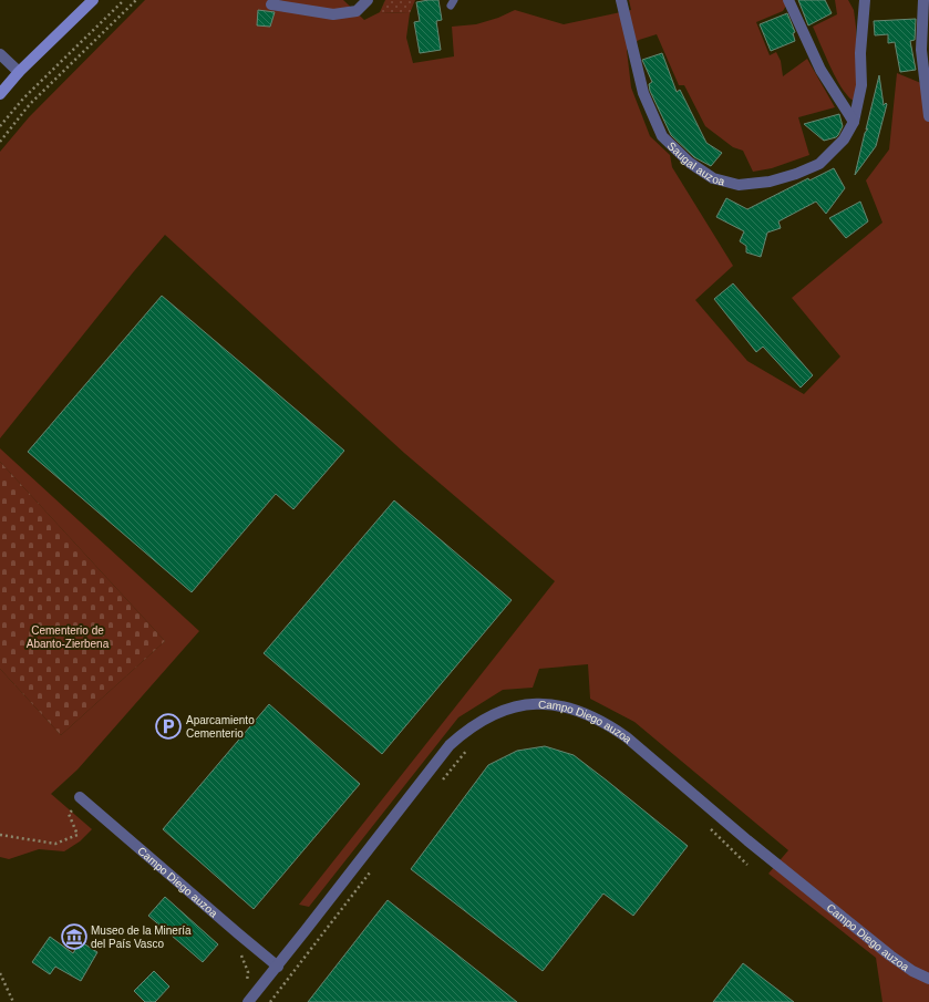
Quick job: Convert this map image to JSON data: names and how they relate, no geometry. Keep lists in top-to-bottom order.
{
  "streets": {
    "street": ["Saugal auzoa", "Campo Diego auzoa"]
  },
  "parks": ["Cementerio de Abanto-Zierbena"],
  "places": {
    "parking": ["Aparcamiento Cementerio"],
    "museum": ["Museo de la Minería del País Vasco"]
  }
}
